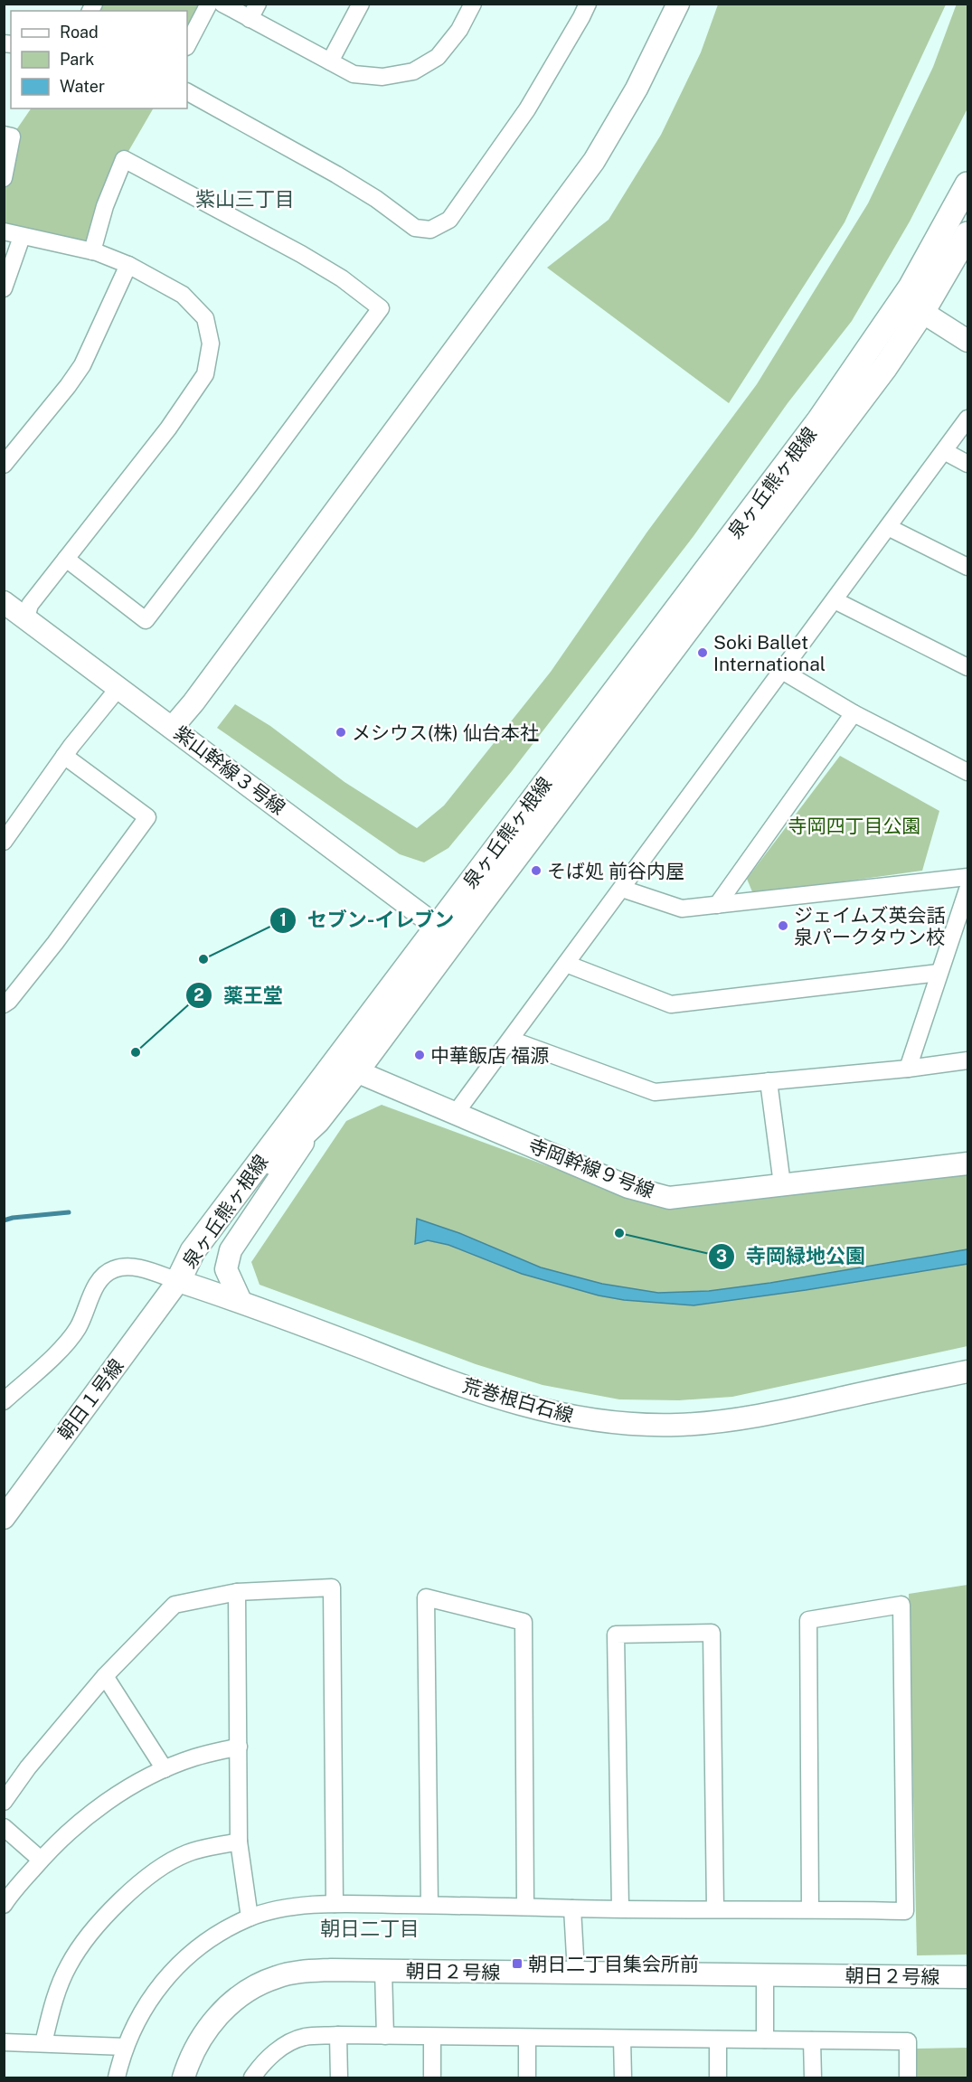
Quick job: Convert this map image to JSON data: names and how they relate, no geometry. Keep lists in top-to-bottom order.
{
  "streets": {
    "main road": ["泉ヶ丘熊ヶ根線"],
    "street": [
      "紫山幹線３号線",
      "寺岡幹線９号線",
      "朝日１号線",
      "荒巻根白石線",
      "朝日２号線"
    ]
  },
  "crossings": [
    ["泉ヶ丘熊ヶ根線", "紫山幹線３号線"],
    ["泉ヶ丘熊ヶ根線", "寺岡幹線９号線"],
    ["泉ヶ丘熊ヶ根線", "朝日１号線"],
    ["泉ヶ丘熊ヶ根線", "荒巻根白石線"],
    ["朝日１号線", "荒巻根白石線"]
  ],
  "districts": ["紫山三丁目", "朝日二丁目"],
  "parks": ["寺岡四丁目公園"],
  "places": {
    "other": [
      "Soki Ballet International",
      "メシウス(株) 仙台本社",
      "そば処 前谷内屋",
      "ジェイムズ英会話 泉パークタウン校",
      "セブン-イレブン",
      "薬王堂",
      "中華飯店 福源",
      "寺岡緑地公園"
    ],
    "transit": ["朝日二丁目集会所前"]
  },
  "legend": ["Road", "Park", "Water"]
}
